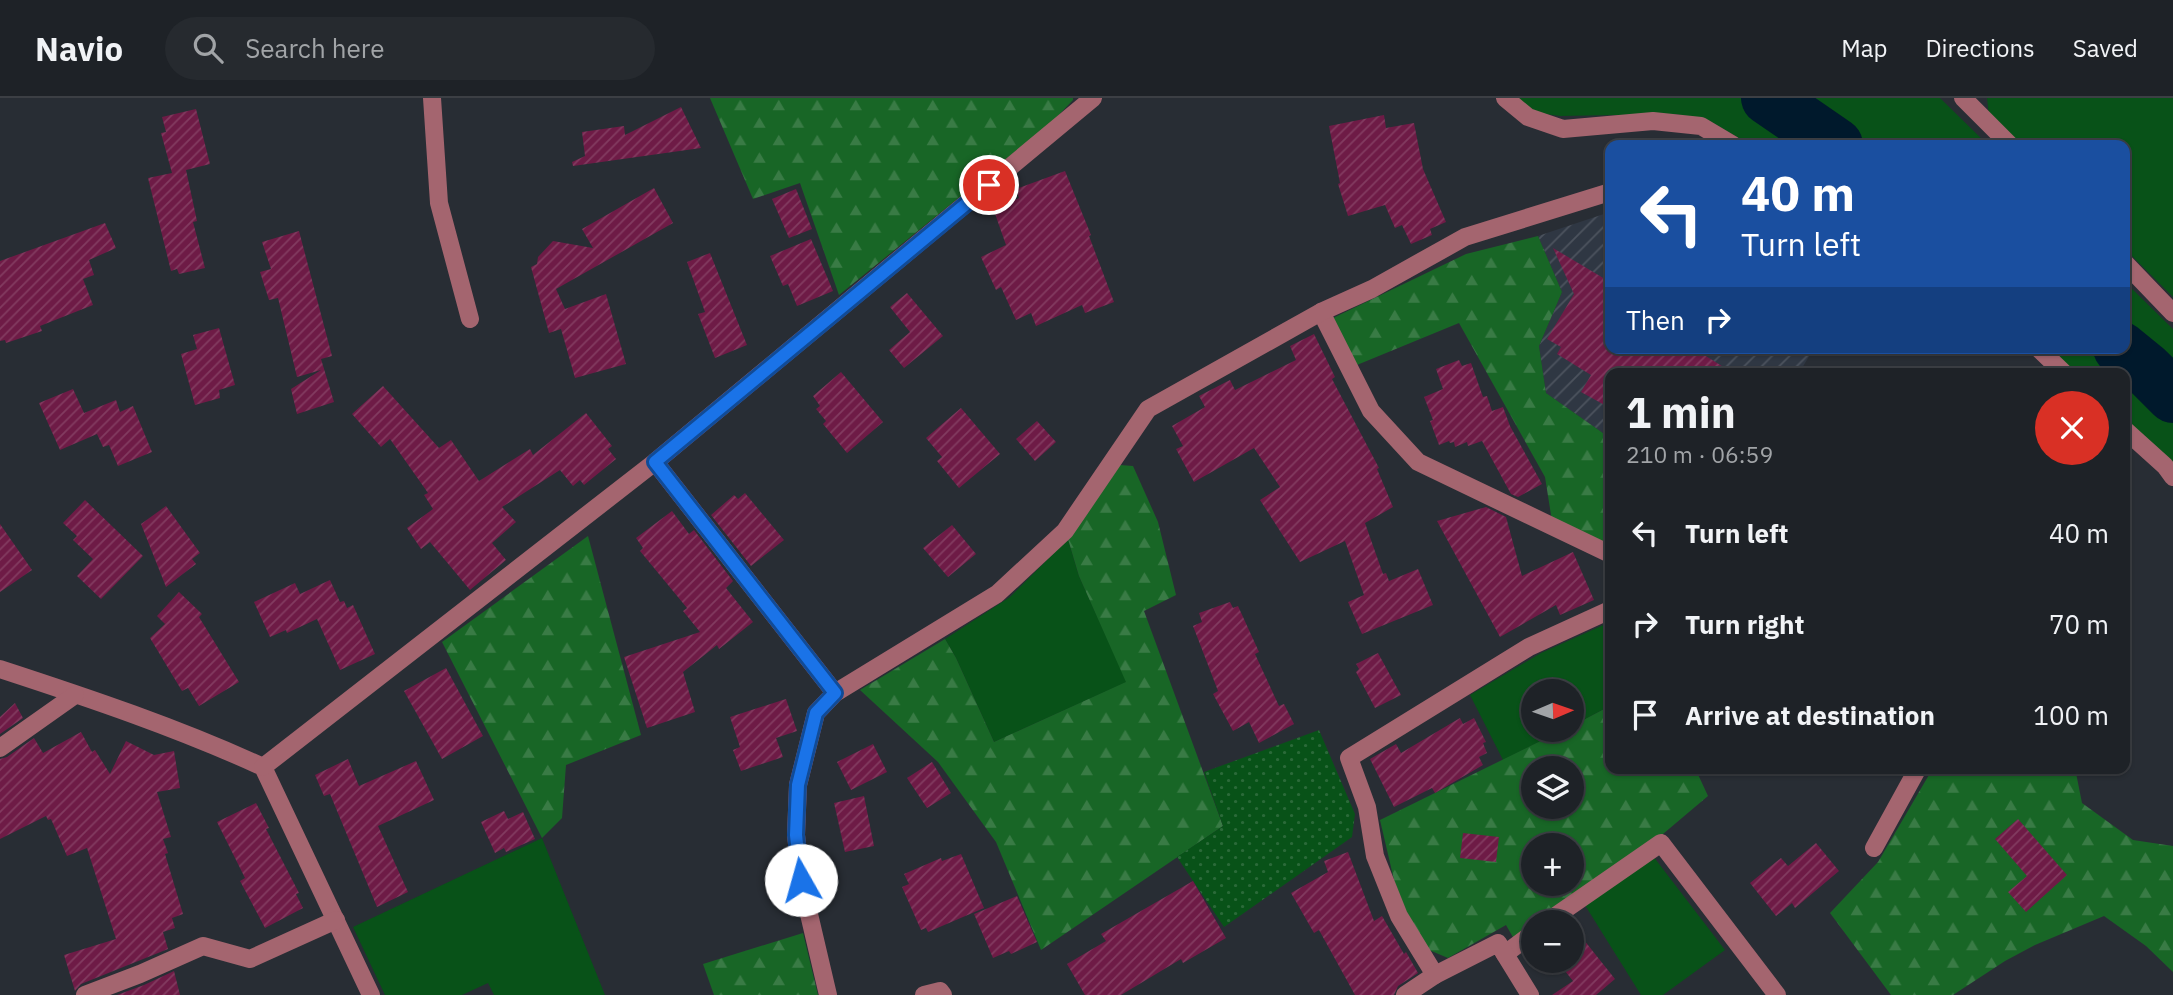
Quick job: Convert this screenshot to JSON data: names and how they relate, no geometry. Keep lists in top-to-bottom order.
{
  "north": "right",
  "page": {
    "header": "Navio",
    "search": "Search here",
    "nav": ["Map", "Directions", "Saved"],
    "turn": ["40 m", "Turn left"],
    "then": "Then",
    "heading": ["1 min", "210 m · 06:59"],
    "list": [
      {
        "name": "Turn left",
        "value": "40 m"
      },
      {
        "name": "Turn right",
        "value": "70 m"
      },
      {
        "name": "Arrive at destination",
        "value": "100 m"
      }
    ],
    "map_buttons": ["+", "−"]
  }
}
